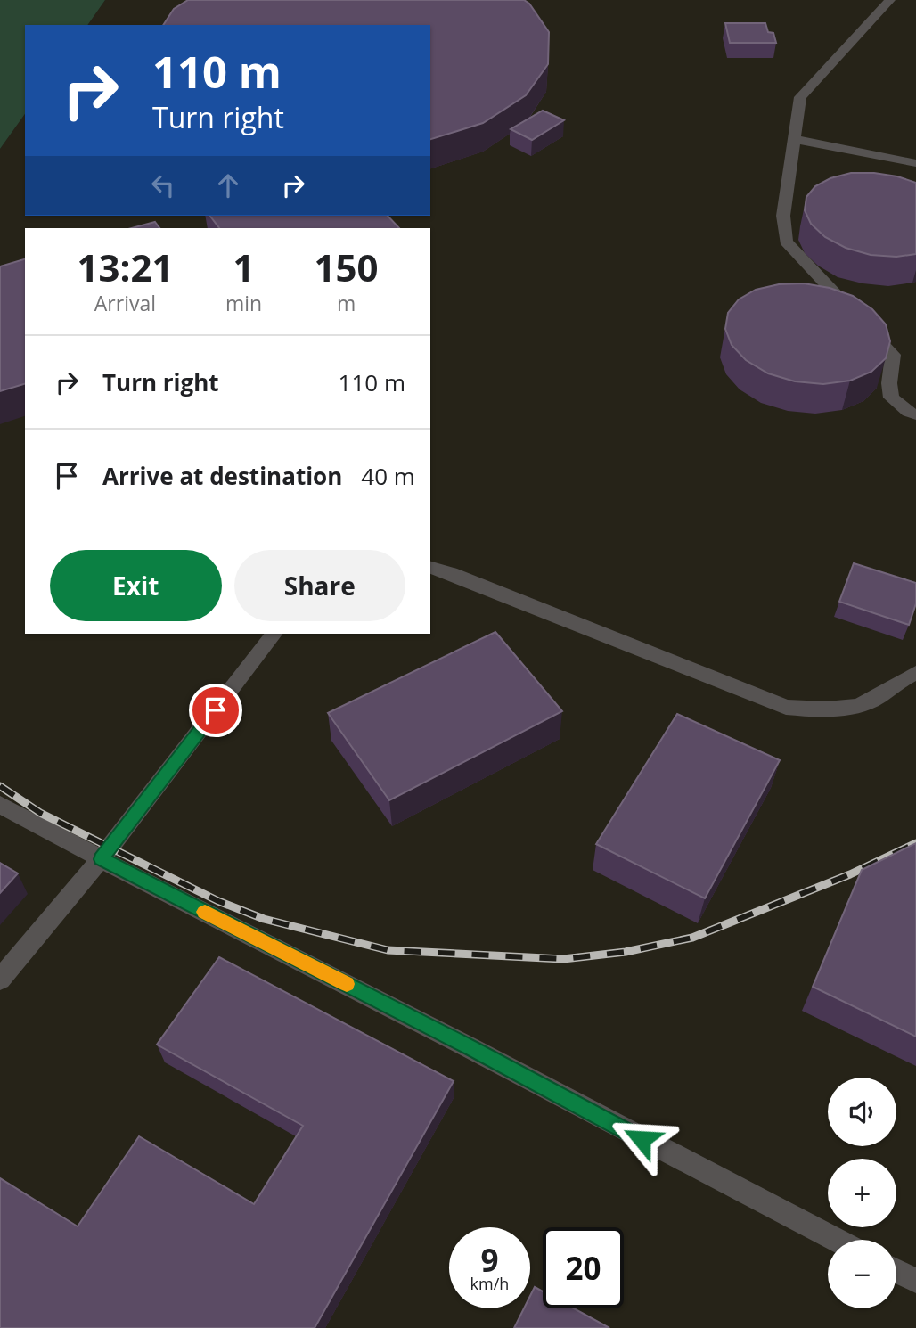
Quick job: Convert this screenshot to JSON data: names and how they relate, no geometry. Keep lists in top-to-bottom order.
{
  "page": {
    "turn": ["110 m", "Turn right"],
    "eta": [
      "13:21",
      "Arrival",
      "1",
      "min",
      "150",
      "m"
    ],
    "list": [
      {
        "name": "Turn right",
        "value": "110 m"
      },
      {
        "name": "Arrive at destination",
        "value": "40 m"
      }
    ],
    "buttons": ["Exit", "Share"],
    "map_buttons": ["+", "−"],
    "speed": "9 km/h",
    "limit": "20"
  }
}
